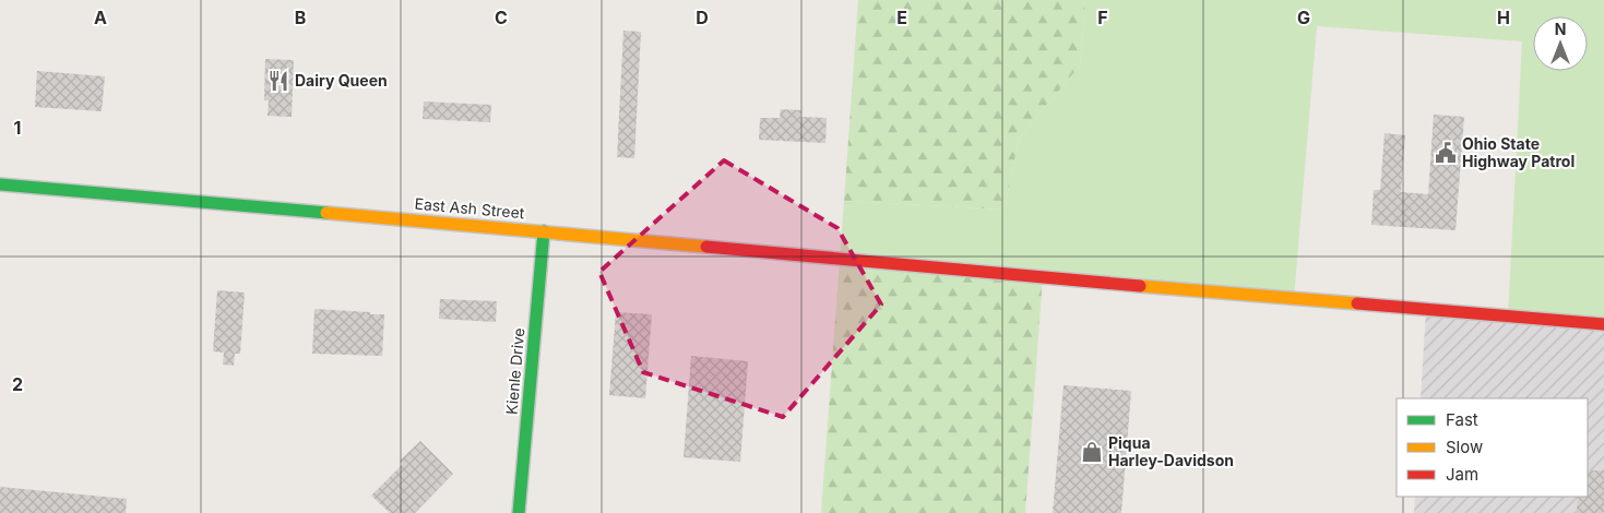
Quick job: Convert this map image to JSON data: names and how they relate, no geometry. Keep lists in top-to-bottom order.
{
  "streets": {
    "main road": ["East Ash Street", "Kienle Drive"]
  },
  "crossings": [
    ["East Ash Street", "Kienle Drive"]
  ],
  "places": {
    "restaurant": ["Dairy Queen"],
    "public building": ["Ohio State Highway Patrol"],
    "shop": ["Piqua Harley-Davidson"]
  },
  "legend": ["Fast", "Slow", "Jam"],
  "north": "top",
  "grid": {
    "columns": [
      "A",
      "B",
      "C",
      "D",
      "E",
      "F",
      "G",
      "H"
    ],
    "rows": ["1", "2"]
  }
}
